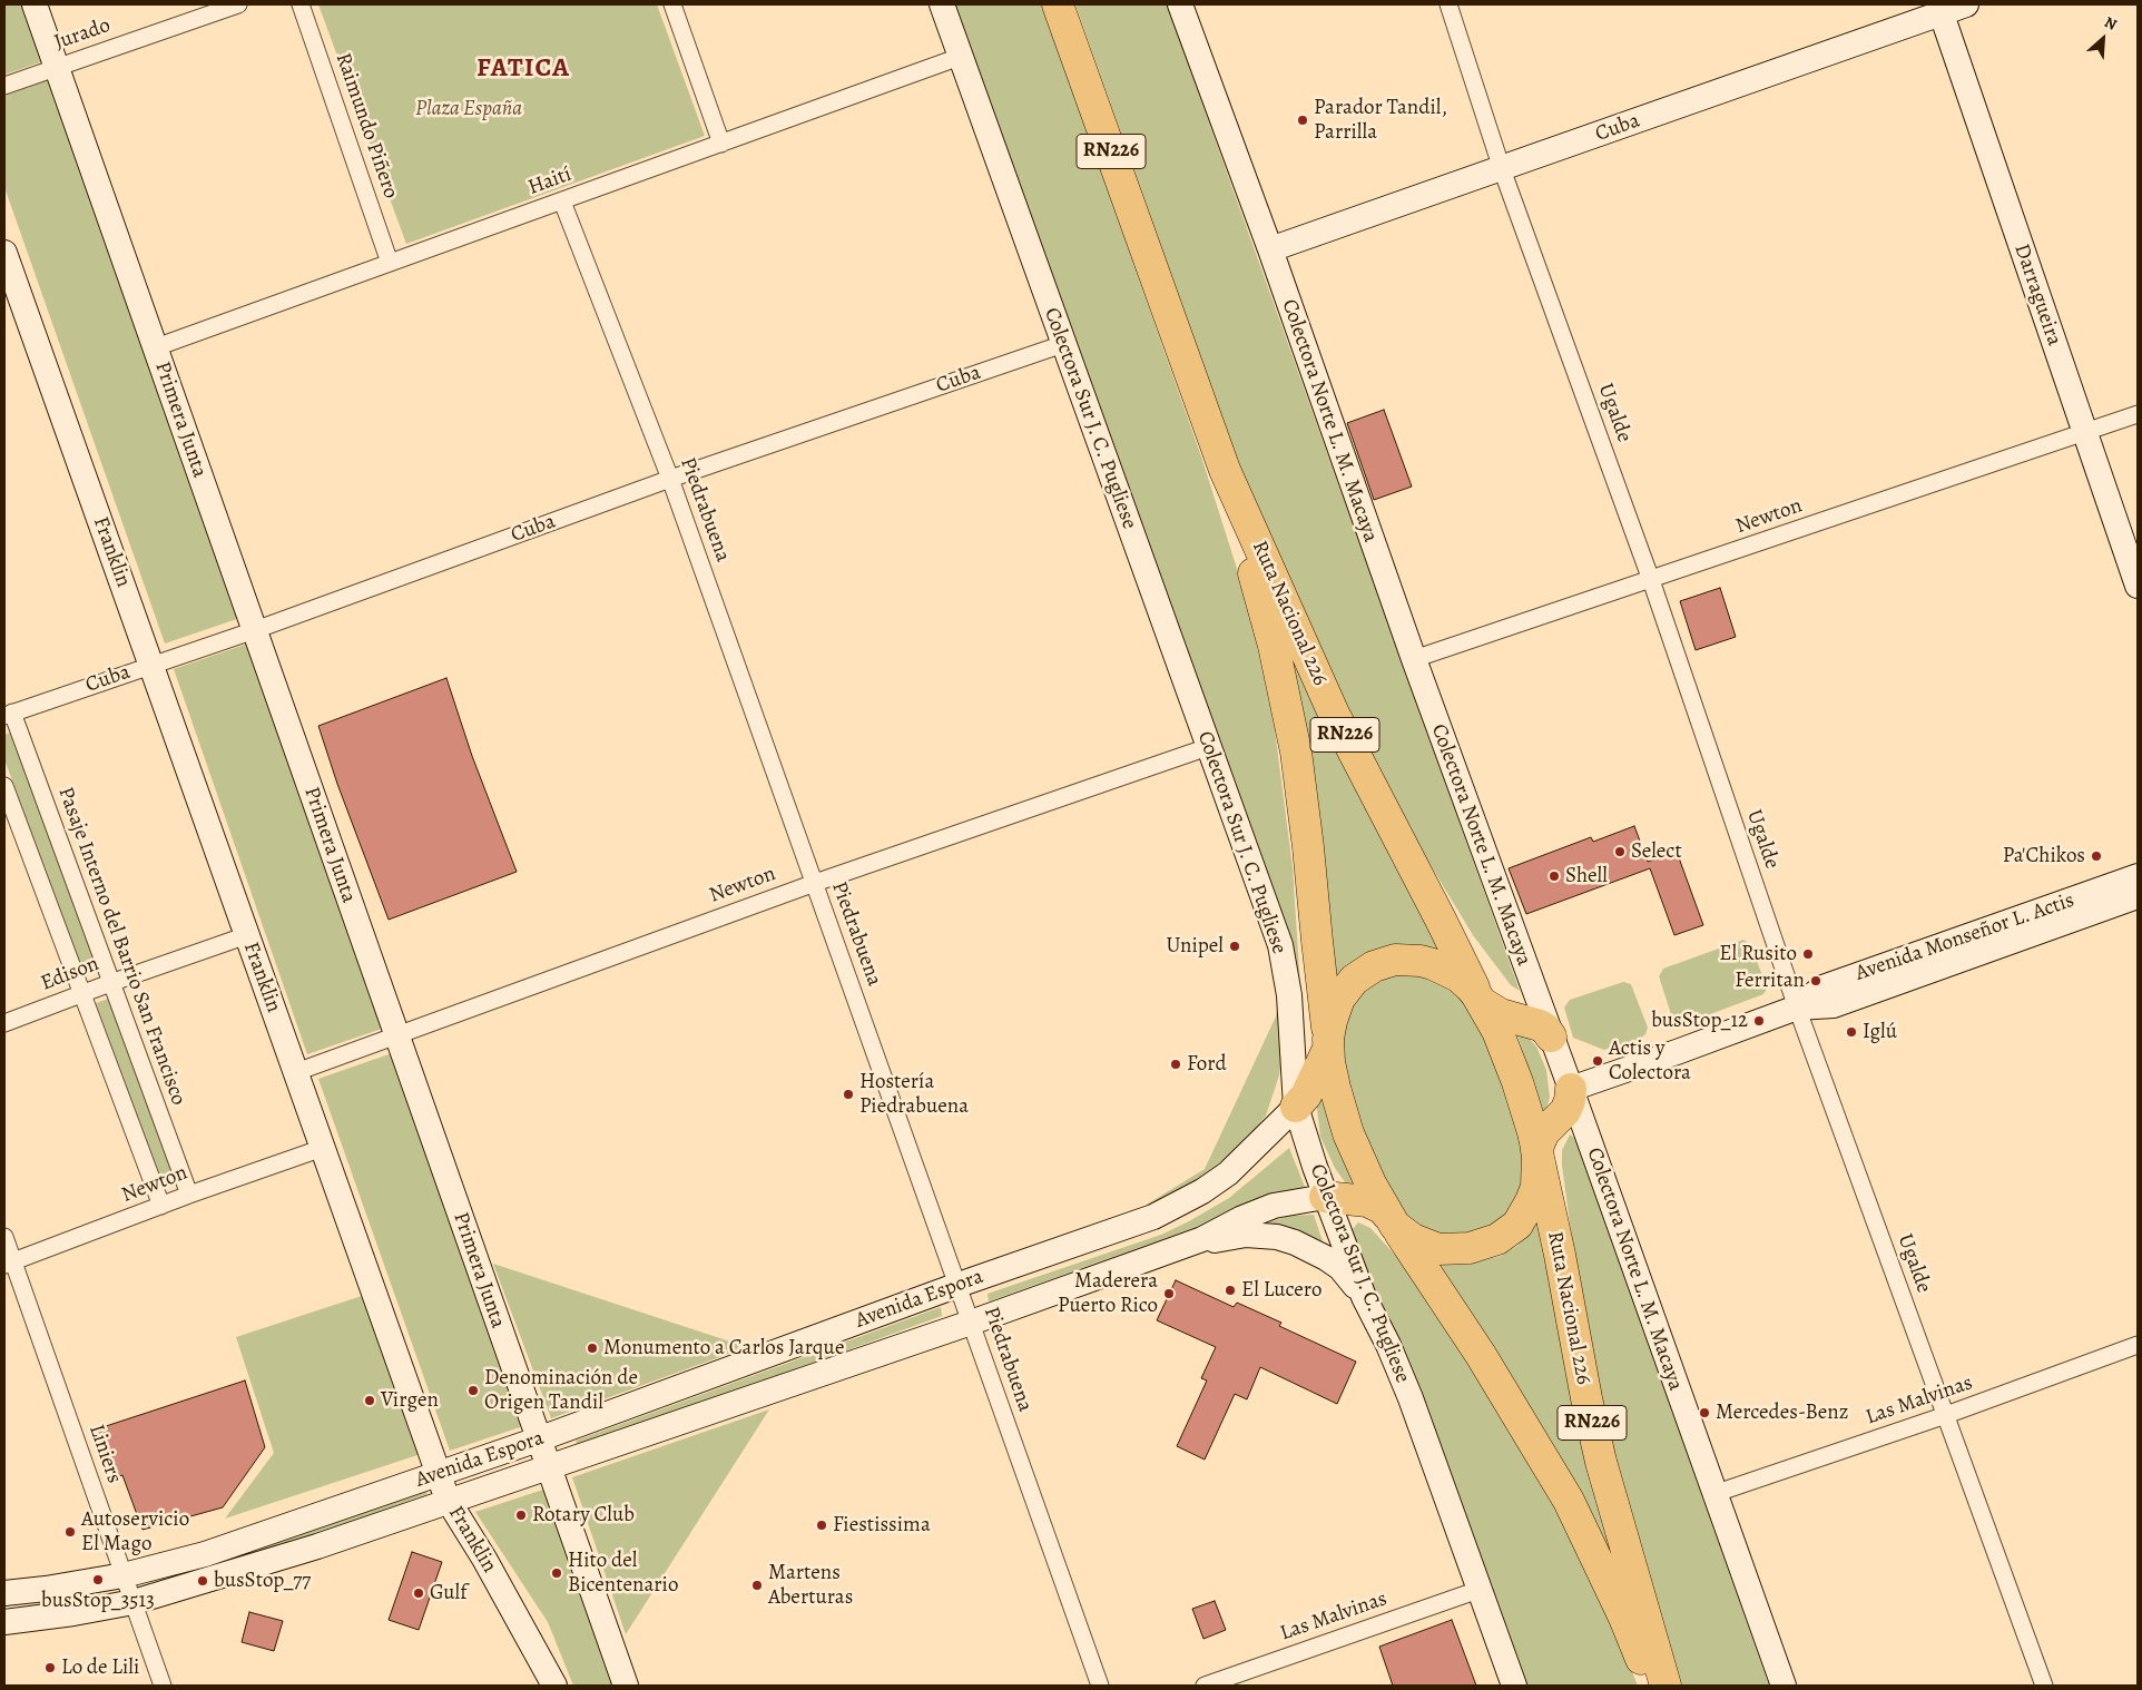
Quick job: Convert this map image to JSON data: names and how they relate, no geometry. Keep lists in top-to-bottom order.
{
  "streets": {
    "highway": ["RN226", "Ruta Nacional 226"],
    "main road": [
      "Cuba",
      "Darragueira",
      "Colectora Sur J. C. Pugliese",
      "Primera Junta",
      "Colectora Norte L. M. Macaya",
      "Franklin",
      "Avenida Monseñor L. Actis",
      "Avenida Espora"
    ],
    "street": [
      "Jurado",
      "Raimundo Piñero",
      "Haití",
      "Ugalde",
      "Piedrabuena",
      "Newton",
      "Pasaje Interno del Barrio San Francisco",
      "Edison",
      "Las Malvinas",
      "Liniers"
    ]
  },
  "crossings": [
    ["Jurado", "Primera Junta"],
    ["Raimundo Piñero", "Haití"],
    ["Cuba", "Darragueira"],
    ["Cuba", "Ugalde"],
    ["Cuba", "Colectora Sur J. C. Pugliese"],
    ["Cuba", "Primera Junta"],
    ["Cuba", "Colectora Norte L. M. Macaya"],
    ["Cuba", "Piedrabuena"],
    ["Cuba", "Franklin"],
    ["Cuba", "Pasaje Interno del Barrio San Francisco"],
    ["Haití", "Colectora Sur J. C. Pugliese"],
    ["Haití", "Primera Junta"],
    ["Haití", "Piedrabuena"],
    ["Darragueira", "Newton"],
    ["Ugalde", "Newton"],
    ["Ugalde", "Avenida Monseñor L. Actis"],
    ["Ugalde", "Las Malvinas"],
    ["Colectora Sur J. C. Pugliese", "Newton"],
    ["Colectora Sur J. C. Pugliese", "Avenida Espora"],
    ["Colectora Sur J. C. Pugliese", "Las Malvinas"],
    ["Primera Junta", "Newton"],
    ["Primera Junta", "Avenida Espora"],
    ["Colectora Norte L. M. Macaya", "Newton"],
    ["Colectora Norte L. M. Macaya", "Avenida Monseñor L. Actis"],
    ["Colectora Norte L. M. Macaya", "Las Malvinas"],
    ["Piedrabuena", "Newton"],
    ["Piedrabuena", "Avenida Espora"],
    ["Newton", "Franklin"],
    ["Newton", "Pasaje Interno del Barrio San Francisco"],
    ["Newton", "Liniers"],
    ["Franklin", "Edison"],
    ["Franklin", "Avenida Espora"],
    ["Pasaje Interno del Barrio San Francisco", "Edison"],
    ["Avenida Espora", "Liniers"]
  ],
  "districts": ["FATICA"],
  "parks": ["Plaza España"],
  "places": [
    "Parador Tandil, Parrilla",
    "Select",
    "Pa'Chikos",
    "Shell",
    "Unipel",
    "El Rusito",
    "Ferritan",
    "busStop_12",
    "Iglú",
    "Actis y Colectora",
    "Ford",
    "Hostería Piedrabuena",
    "El Lucero",
    "Maderera Puerto Rico",
    "Monumento a Carlos Jarque",
    "Denominación de Origen Tandil",
    "Virgen",
    "Mercedes-Benz",
    "Rotary Club",
    "Fiestissima",
    "Autoservicio El Mago",
    "Hito del Bicentenario",
    "busStop_3513",
    "busStop_77",
    "Martens Aberturas",
    "Gulf",
    "Lo de Lili"
  ],
  "north": "top right"
}
